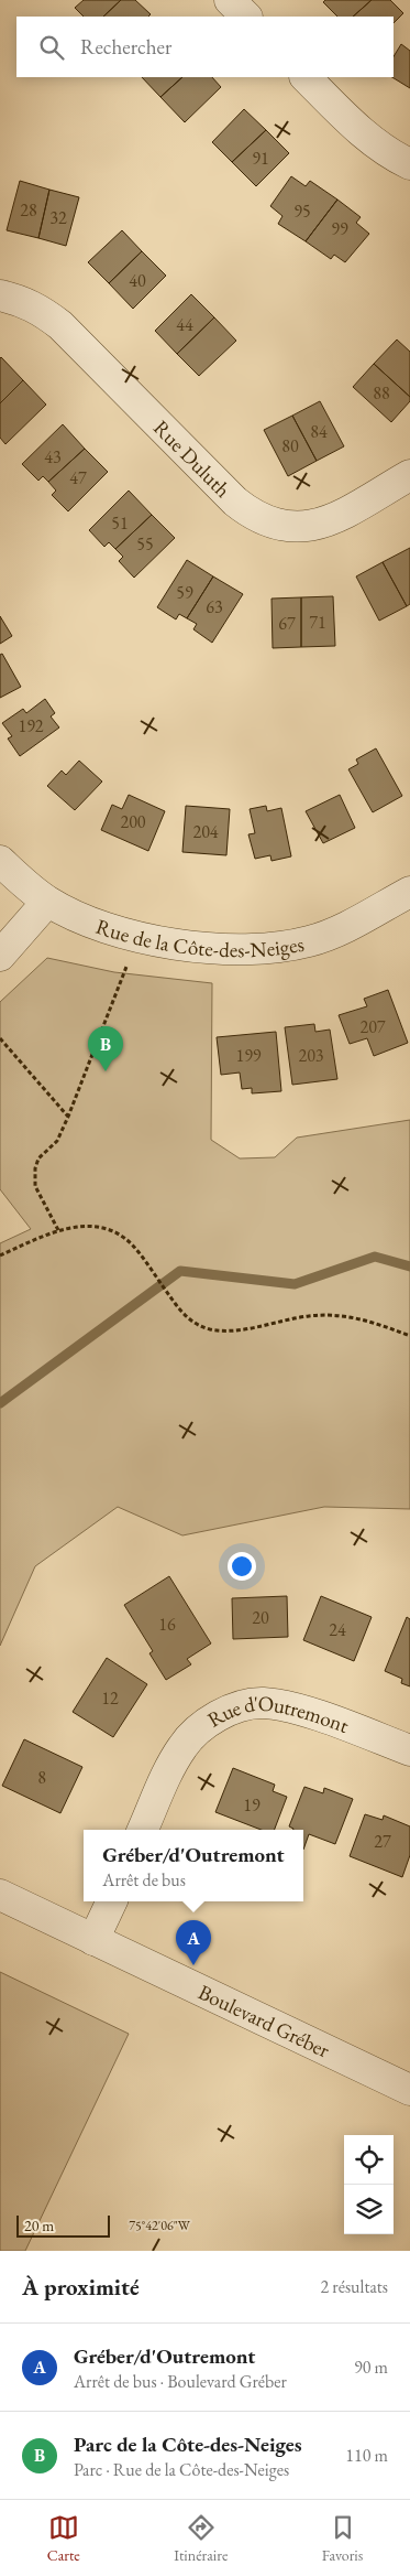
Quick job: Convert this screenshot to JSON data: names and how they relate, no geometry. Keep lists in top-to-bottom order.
{
  "streets": {
    "street": [
      "Rue Duluth",
      "Rue de la Côte-des-Neiges",
      "Rue d'Outremont",
      "Boulevard Gréber"
    ]
  },
  "house_numbers": [
    "91",
    "28",
    "95",
    "32",
    "99",
    "40",
    "44",
    "88",
    "84",
    "80",
    "43",
    "47",
    "51",
    "55",
    "59",
    "63",
    "71",
    "67",
    "192",
    "200",
    "204",
    "207",
    "199",
    "203",
    "20",
    "16",
    "24",
    "12",
    "8",
    "19",
    "27"
  ],
  "scale_bar": "20 m",
  "page": {
    "search": "Rechercher",
    "pins": ["B", "A"],
    "popup": ["Gréber/d'Outremont", "Arrêt de bus"],
    "scale": "20 m",
    "heading": ["À proximité", "2 résultats"],
    "list": [
      {
        "mark": "A",
        "name": "Gréber/d'Outremont",
        "note": "Arrêt de bus · Boulevard Gréber",
        "value": "90 m"
      },
      {
        "mark": "B",
        "name": "Parc de la Côte-des-Neiges",
        "note": "Parc · Rue de la Côte-des-Neiges",
        "value": "110 m"
      }
    ],
    "nav": ["Carte", "Itinéraire", "Favoris"]
  },
  "coordinates": ["75°42'06\"W"]
}
